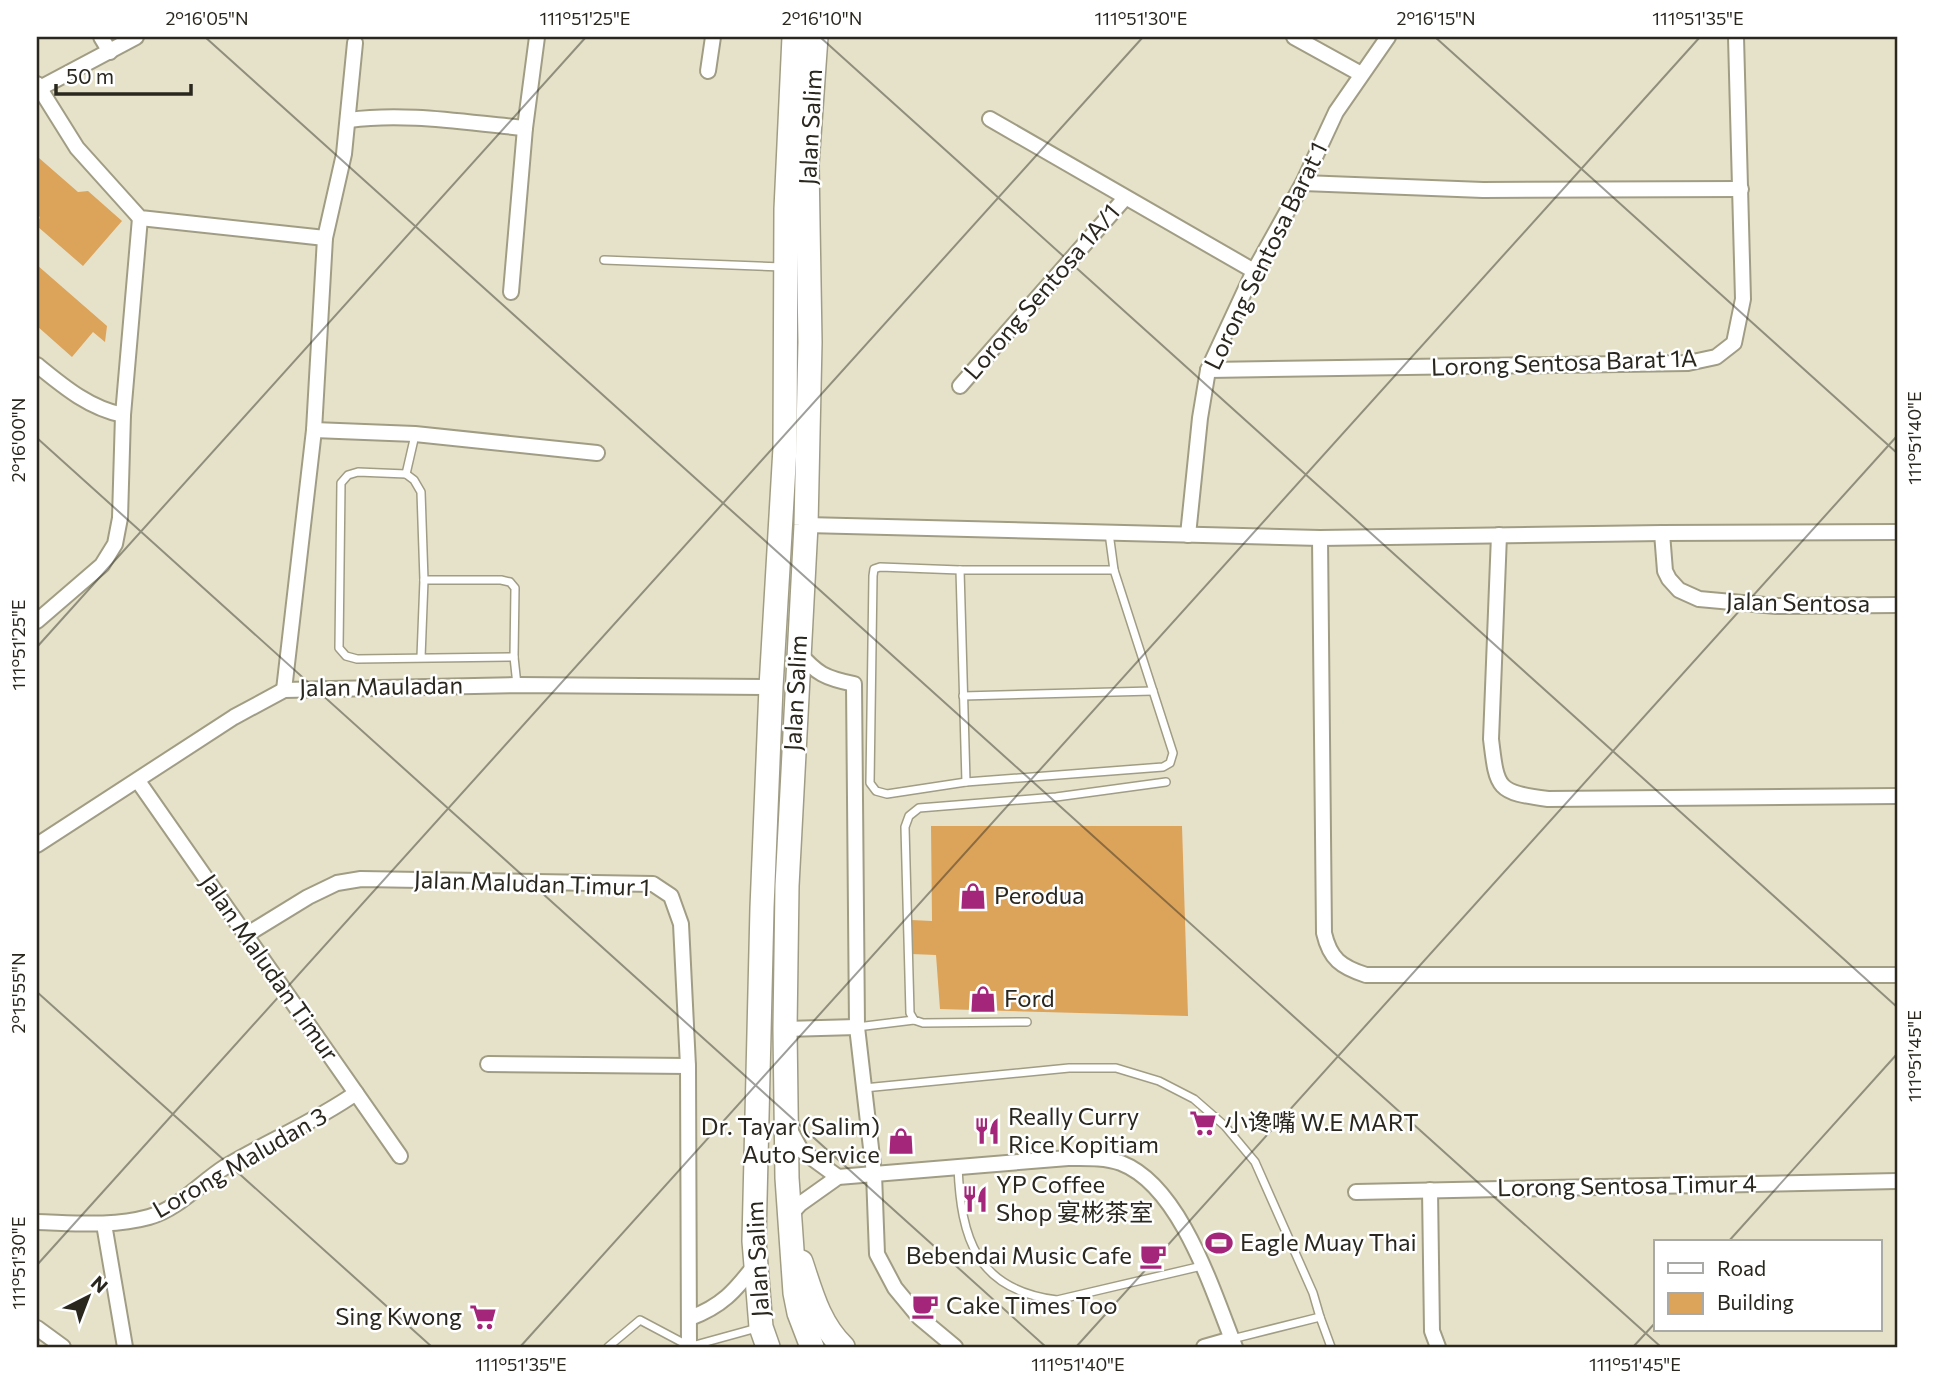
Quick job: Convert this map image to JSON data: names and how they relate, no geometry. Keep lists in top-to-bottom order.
{
  "streets": {
    "main road": ["Jalan Salim"],
    "street": [
      "Lorong Sentosa Barat 1",
      "Lorong Sentosa 1A/1",
      "Lorong Sentosa Barat 1A",
      "Jalan Sentosa",
      "Jalan Mauladan",
      "Jalan Maludan Timur 1",
      "Jalan Maludan Timur",
      "Lorong Maludan 3",
      "Lorong Sentosa Timur 4"
    ]
  },
  "crossings": [
    ["Jalan Salim", "Jalan Mauladan"],
    ["Lorong Sentosa Barat 1", "Lorong Sentosa Barat 1A"],
    ["Jalan Mauladan", "Jalan Maludan Timur"],
    ["Jalan Maludan Timur 1", "Jalan Maludan Timur"],
    ["Jalan Maludan Timur", "Lorong Maludan 3"]
  ],
  "places": {
    "shop": ["Perodua", "Ford", "Dr. Tayar (Salim) Auto Service"],
    "supermarket": ["小谗嘴 W.E MART", "Sing Kwong"],
    "restaurant": ["Really Curry Rice Kopitiam", "YP Coffee Shop 宴彬茶室"],
    "sports": ["Eagle Muay Thai"],
    "cafe": ["Bebendai Music Cafe", "Cake Times Too"]
  },
  "legend": ["Road", "Building"],
  "scale_bar": "50 m",
  "north": "top right",
  "coordinates": [
    "2°16'05\"N",
    "111°51'25\"E",
    "2°16'10\"N",
    "111°51'30\"E",
    "2°16'15\"N",
    "111°51'35\"E",
    "111°51'40\"E",
    "2°16'00\"N",
    "2°15'55\"N",
    "111°51'45\"E"
  ]
}
